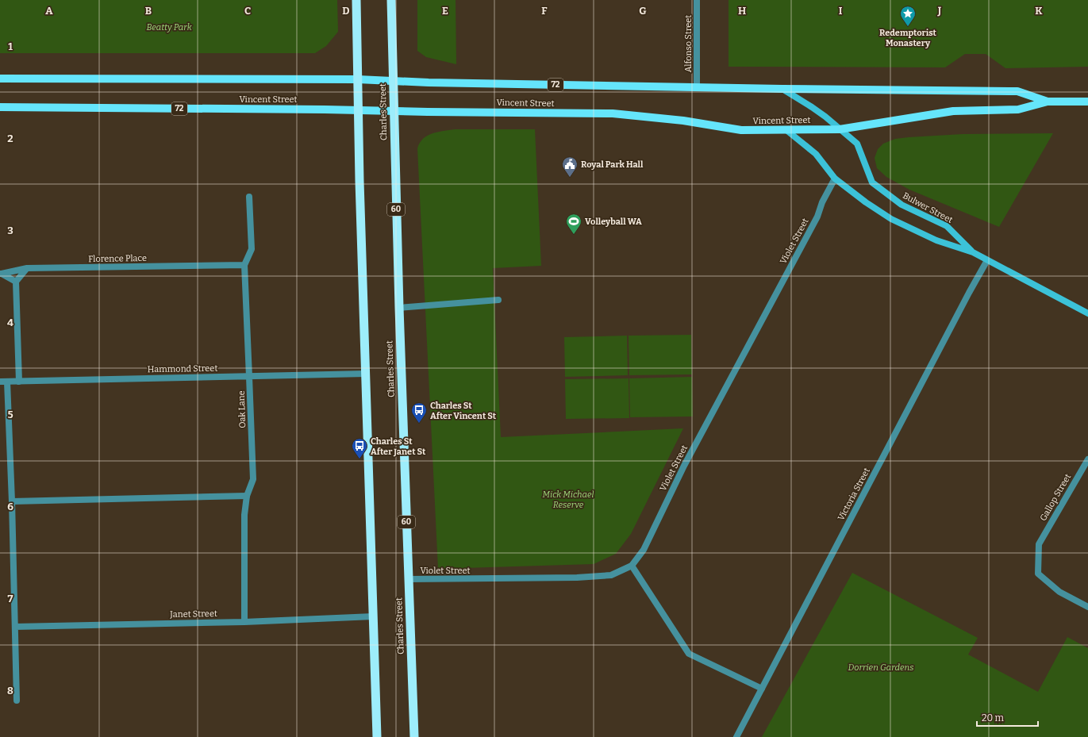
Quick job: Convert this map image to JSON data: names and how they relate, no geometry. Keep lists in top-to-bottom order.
{
  "streets": {
    "highway": ["Charles Street", "60"],
    "main road": ["72", "Vincent Street", "Bulwer Street"],
    "street": [
      "Alfonso Street",
      "Violet Street",
      "Florence Place",
      "Hammond Street",
      "Oak Lane",
      "Victoria Street",
      "Gallop Street",
      "Janet Street"
    ]
  },
  "crossings": [
    ["Alfonso Street", "Vincent Street"],
    ["Vincent Street", "Charles Street"],
    ["Vincent Street", "Bulwer Street"],
    ["Charles Street", "Violet Street"],
    ["Bulwer Street", "Violet Street"],
    ["Bulwer Street", "Victoria Street"],
    ["Florence Place", "Oak Lane"],
    ["Hammond Street", "Oak Lane"],
    ["Oak Lane", "Janet Street"]
  ],
  "parks": ["Beatty Park", "Mick Michael Reserve", "Dorrien Gardens"],
  "places": {
    "place": ["Redemptorist Monastery"],
    "public building": ["Royal Park Hall"],
    "sports": ["Volleyball WA"],
    "bus stop": ["Charles St After Vincent St", "Charles St After Janet St"]
  },
  "scale_bar": "20 m",
  "grid": {
    "columns": [
      "A",
      "B",
      "C",
      "D",
      "E",
      "F",
      "G",
      "H",
      "I",
      "J",
      "K"
    ],
    "rows": [
      "1",
      "2",
      "3",
      "4",
      "5",
      "6",
      "7",
      "8"
    ]
  }
}
